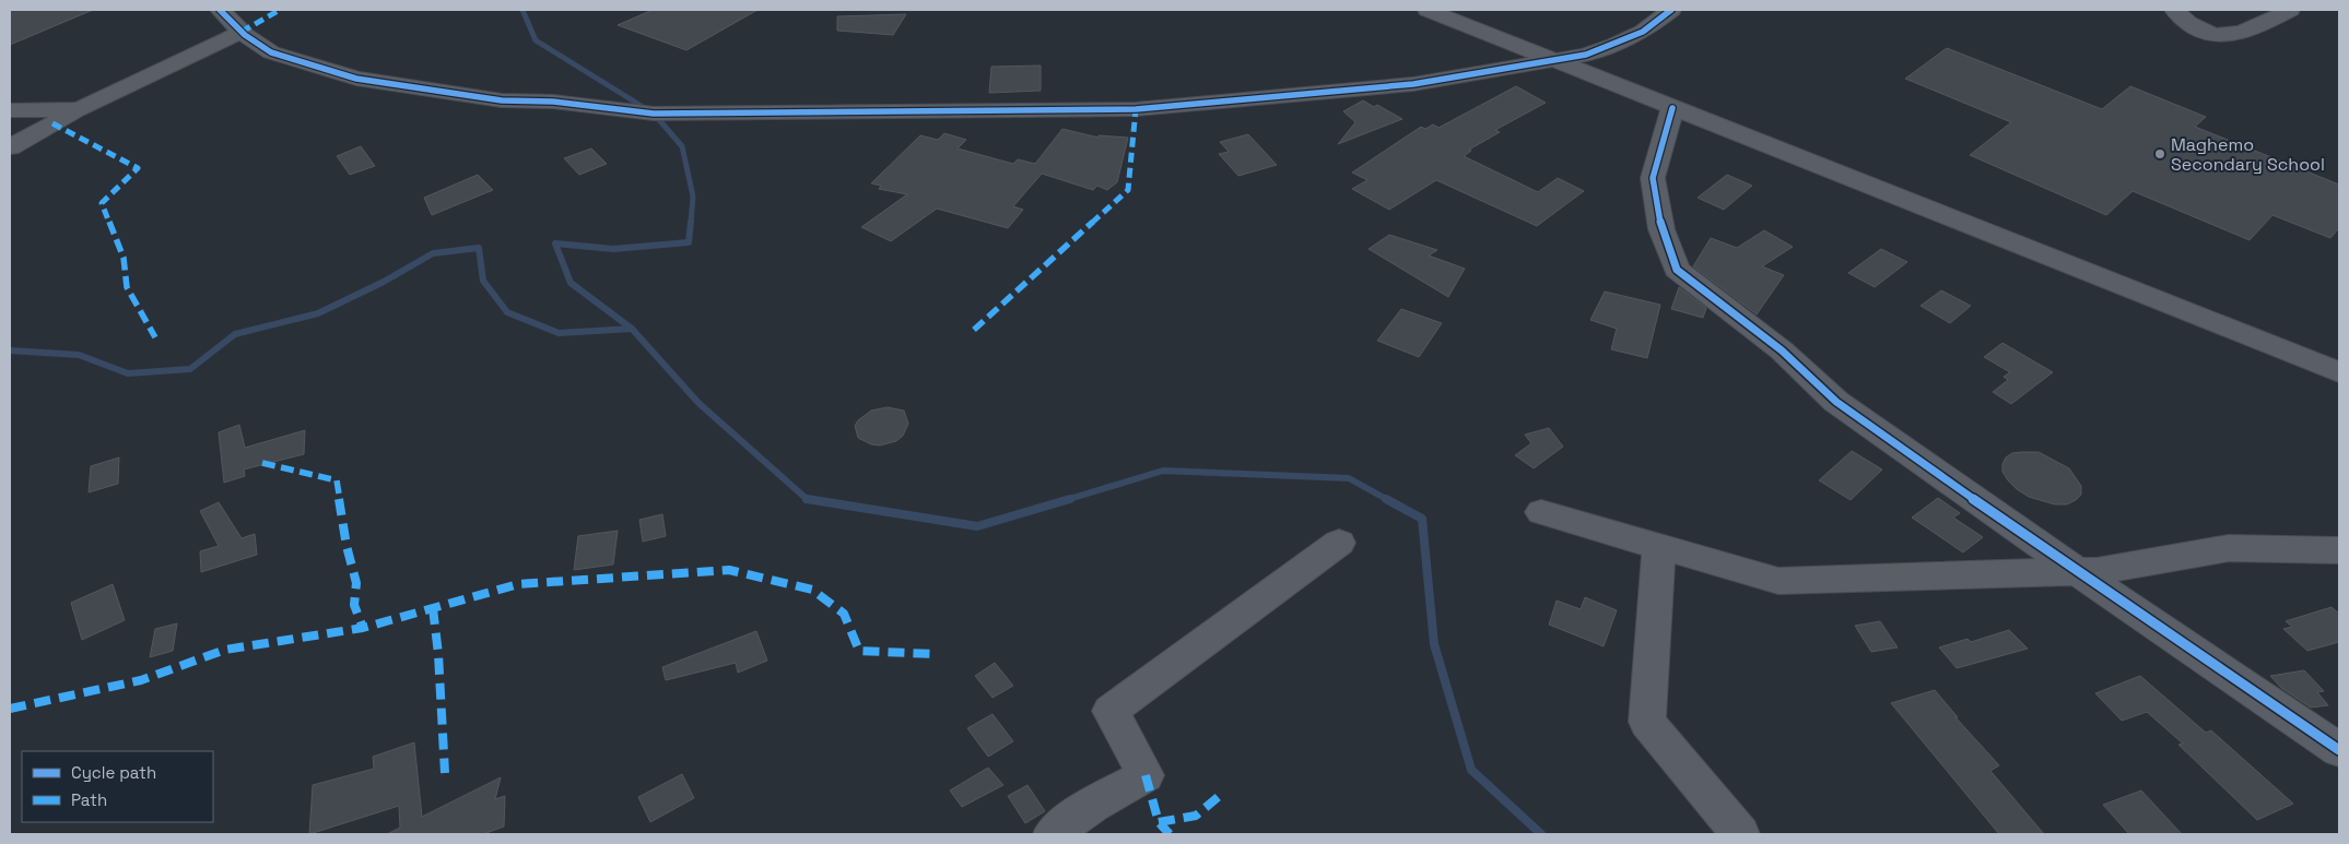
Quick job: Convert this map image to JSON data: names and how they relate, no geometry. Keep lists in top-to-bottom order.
{
  "places": ["Maghemo Secondary School"],
  "legend": ["Cycle path", "Path"]
}
